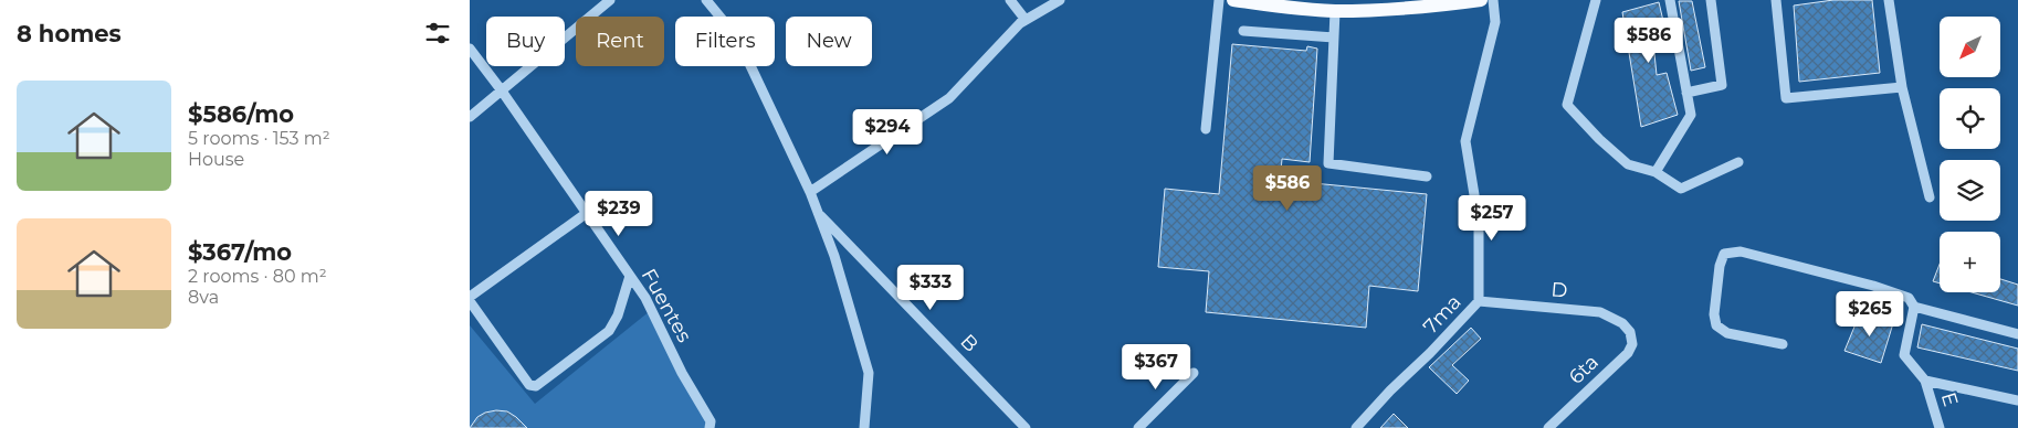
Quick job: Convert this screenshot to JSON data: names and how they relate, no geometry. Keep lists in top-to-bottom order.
{
  "streets": {
    "street": [
      "D",
      "Fuentes",
      "7ma",
      "B",
      "6ta",
      "E"
    ]
  },
  "crossings": [
    ["D", "7ma"],
    ["D", "6ta"]
  ],
  "north": "bottom left",
  "page": {
    "heading": "8 homes",
    "map_buttons": "+",
    "chip": [
      "Buy",
      "Rent",
      "Filters",
      "New"
    ],
    "price": [
      "$586",
      "$294",
      "$586",
      "$239",
      "$257",
      "$333",
      "$265",
      "$367"
    ],
    "list": [
      {
        "name": "$586/mo",
        "note": "5 rooms · 153 m² · House"
      },
      {
        "name": "$367/mo",
        "note": "2 rooms · 80 m² · 8va"
      }
    ]
  }
}
